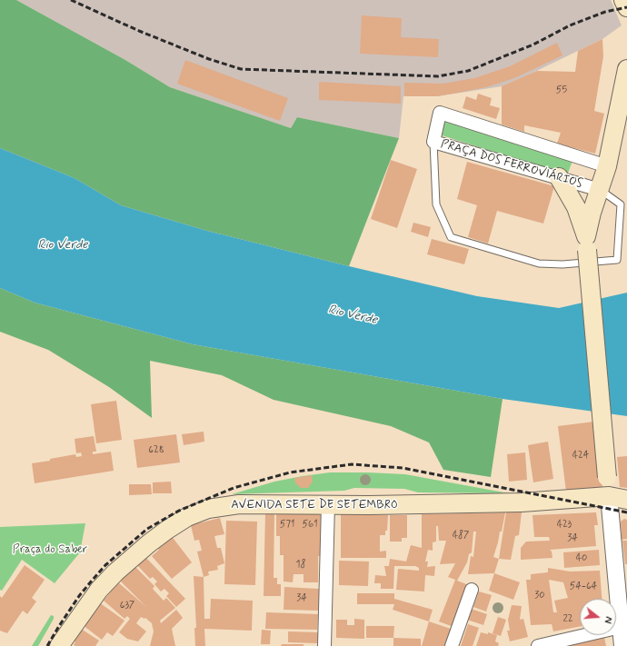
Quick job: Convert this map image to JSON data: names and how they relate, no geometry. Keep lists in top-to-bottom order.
{
  "streets": {
    "main road": ["AVENIDA SETE DE SETEMBRO"],
    "street": ["PRAÇA DOS FERROVIÁRIOS"]
  },
  "water": ["Rio Verde"],
  "parks": ["Praça do Saber"],
  "house_numbers": [
    "55",
    "628",
    "424",
    "571",
    "561",
    "423",
    "487",
    "34",
    "40",
    "18",
    "54-64",
    "30",
    "34",
    "637",
    "22"
  ],
  "north": "right"
}
